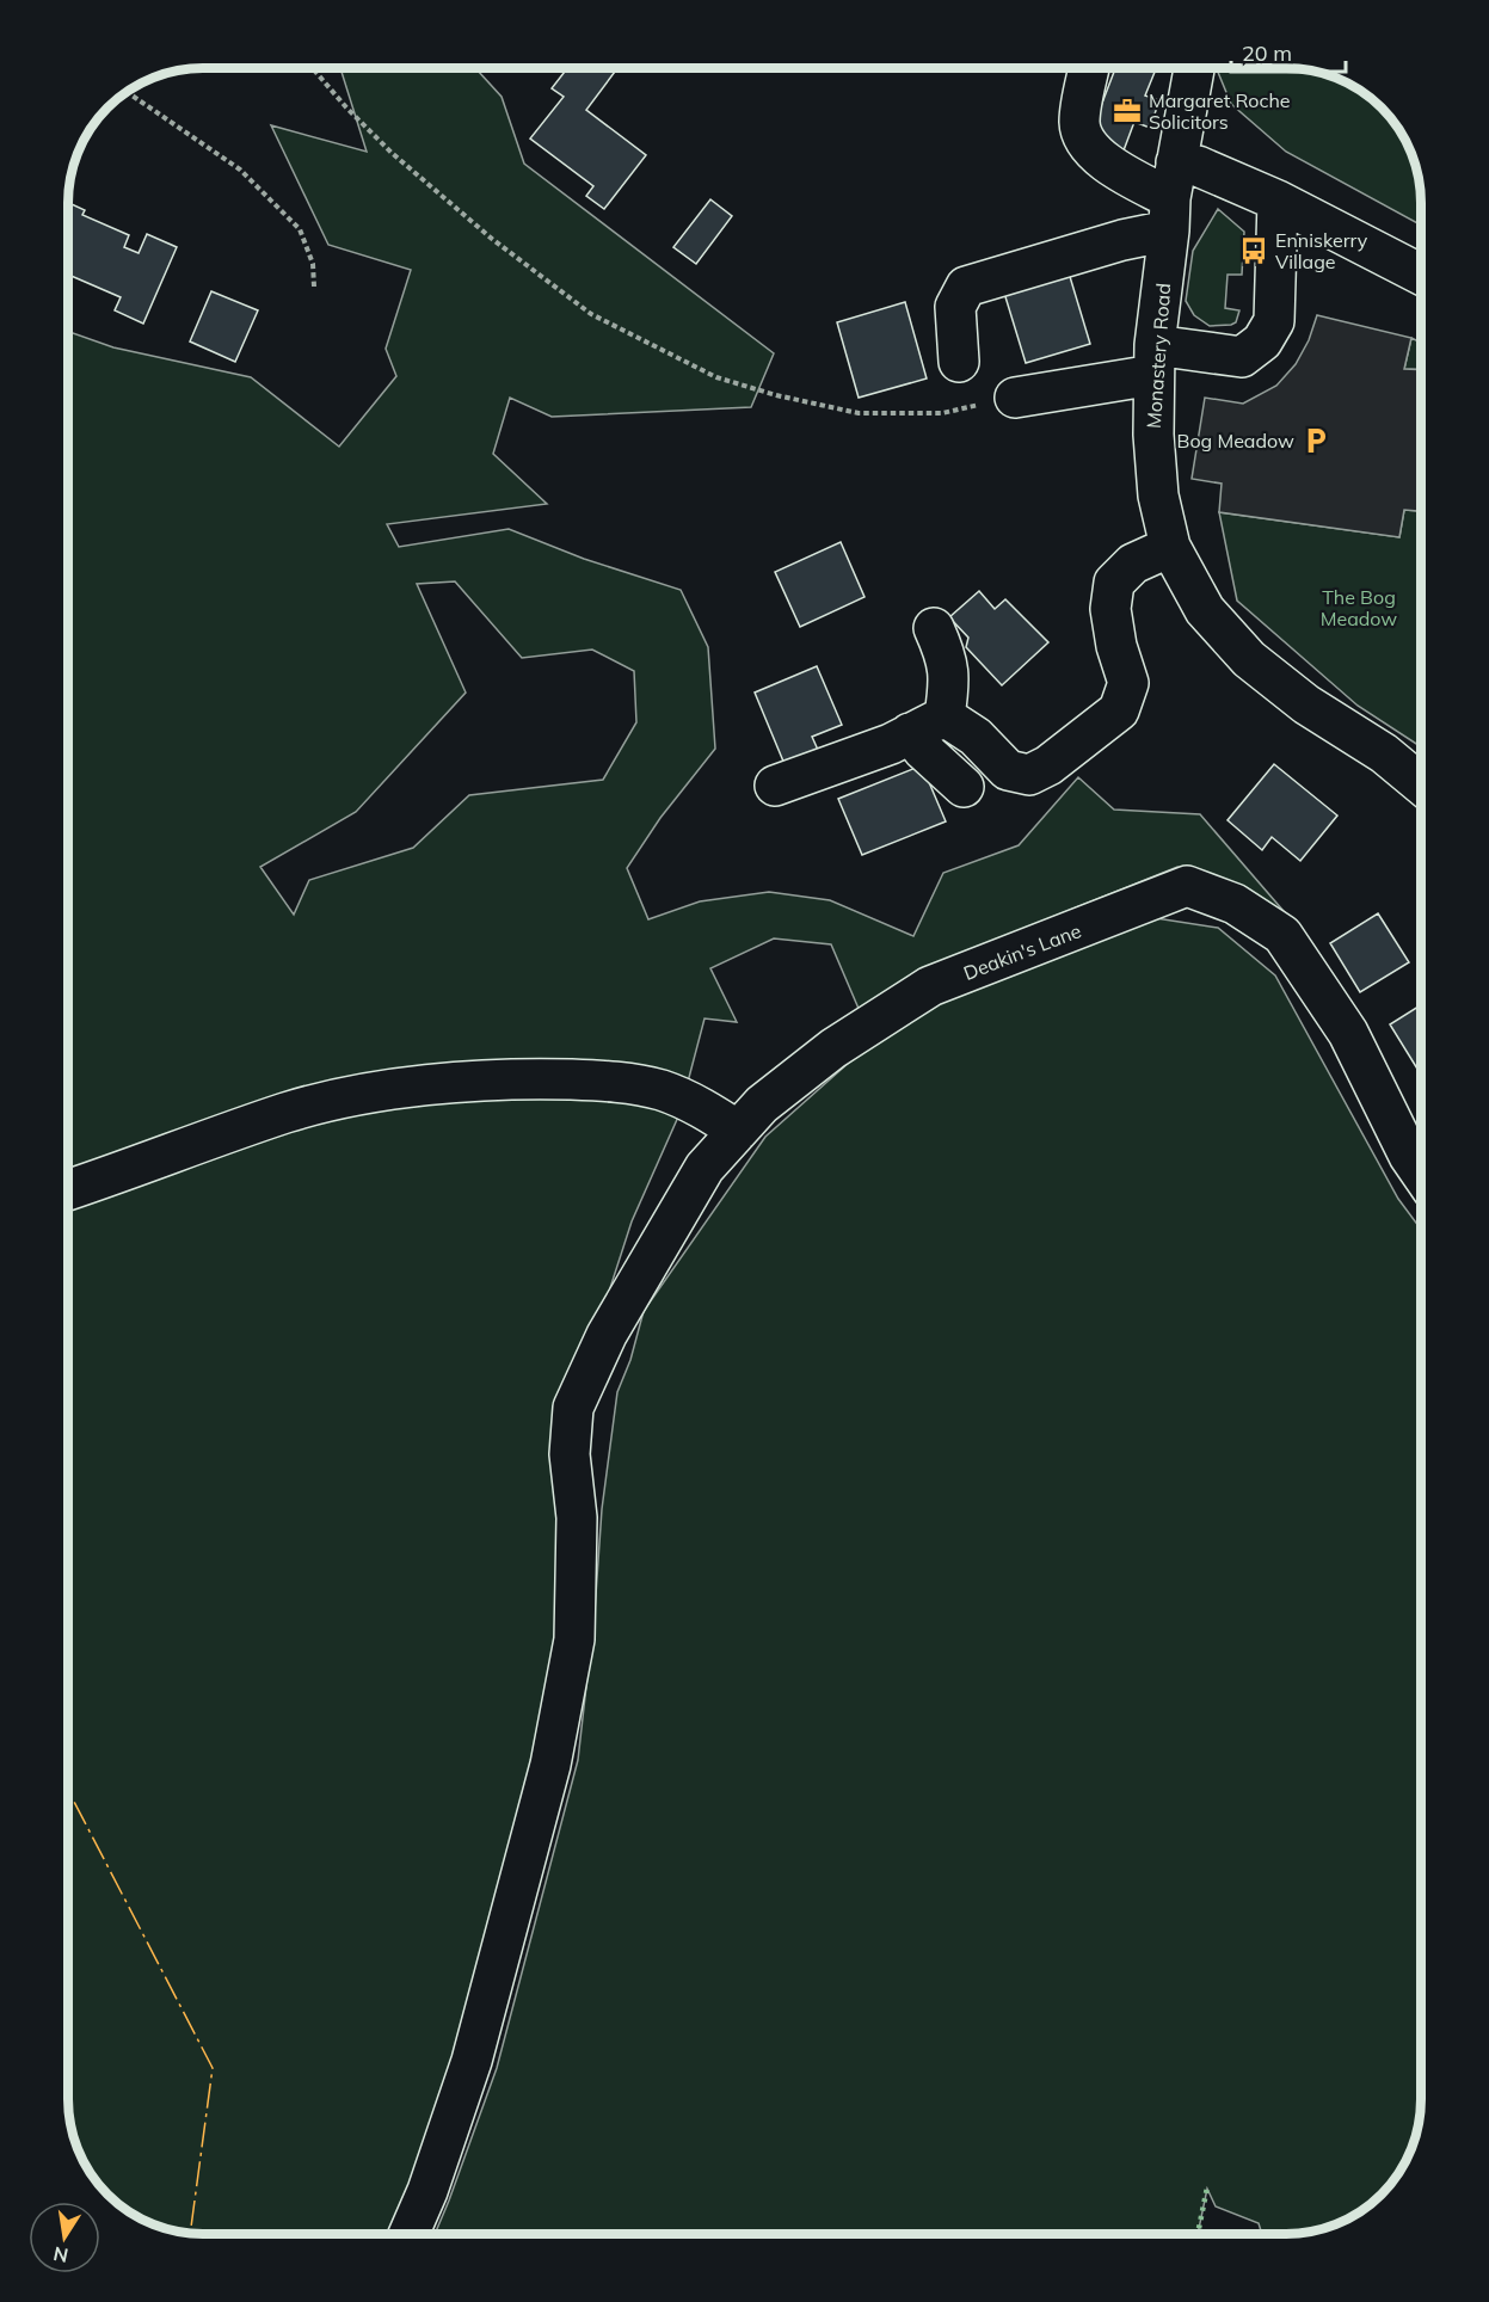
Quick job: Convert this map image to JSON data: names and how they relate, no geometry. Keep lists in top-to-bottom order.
{
  "streets": {
    "street": ["Monastery Road", "Deakin's Lane"]
  },
  "parks": ["The Bog Meadow"],
  "places": {
    "office": ["Margaret Roche Solicitors"],
    "bus stop": ["Enniskerry Village"],
    "parking": ["Bog Meadow"]
  },
  "scale_bar": "20 m",
  "north": "bottom"
}
